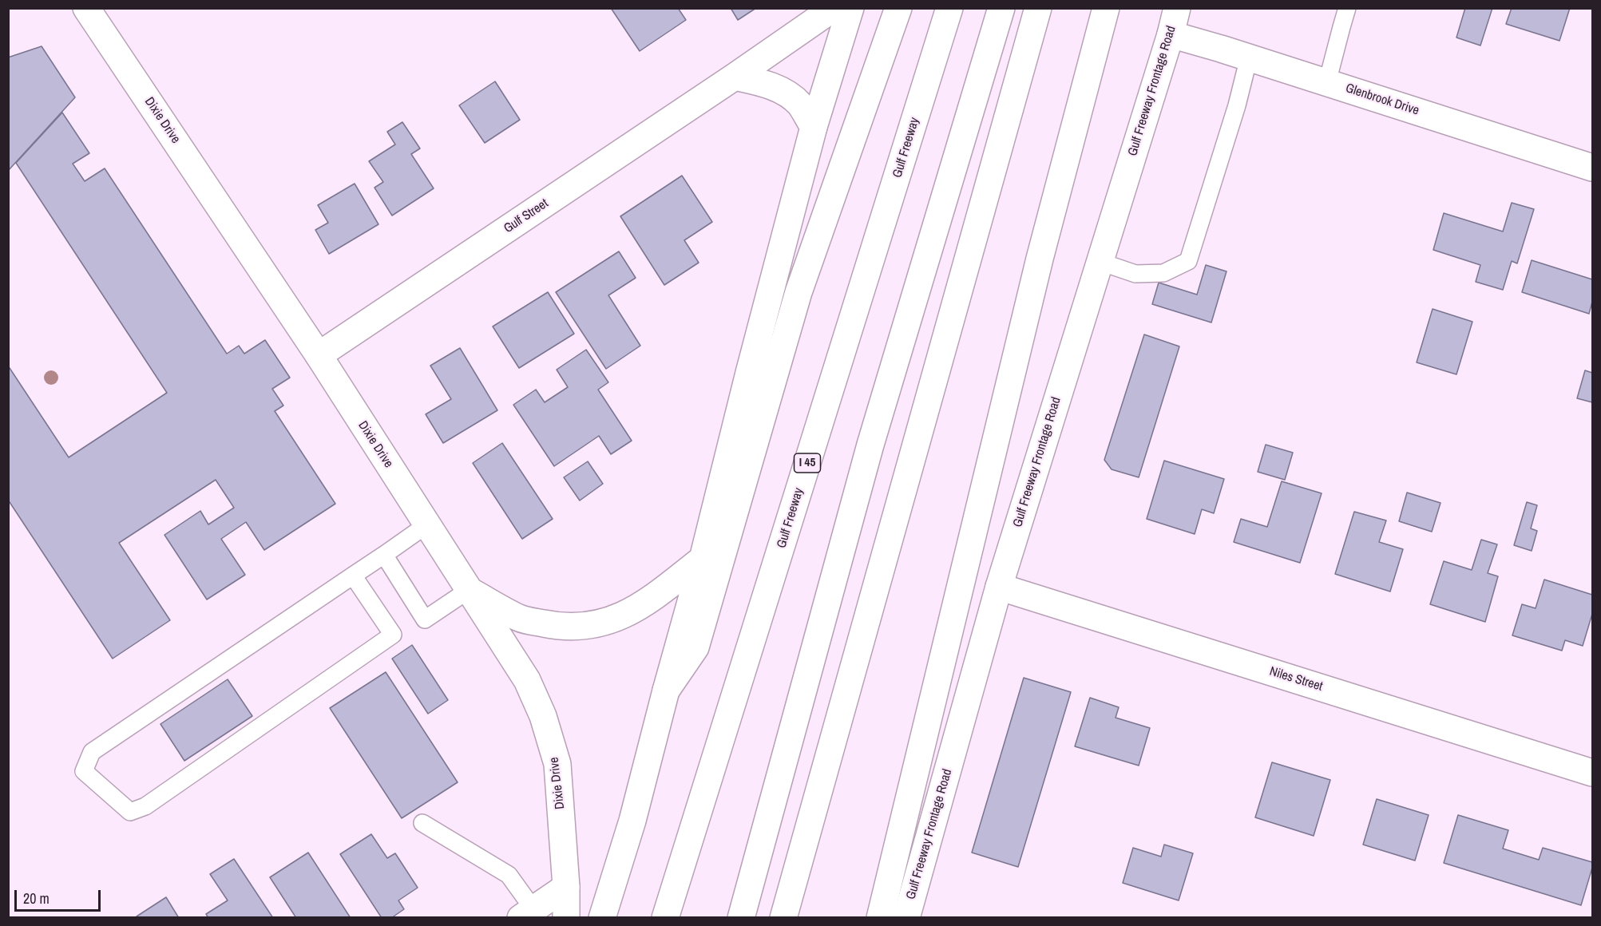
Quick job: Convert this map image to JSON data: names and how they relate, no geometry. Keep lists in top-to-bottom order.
{
  "streets": {
    "main road": [
      "Gulf Freeway Frontage Road",
      "Glenbrook Drive",
      "Dixie Drive",
      "Gulf Freeway",
      "Gulf Street",
      "I 45",
      "Niles Street"
    ]
  },
  "crossings": [
    ["Gulf Freeway Frontage Road", "Glenbrook Drive"],
    ["Gulf Freeway Frontage Road", "Niles Street"],
    ["Dixie Drive", "Gulf Street"]
  ],
  "scale_bar": "20 m"
}
